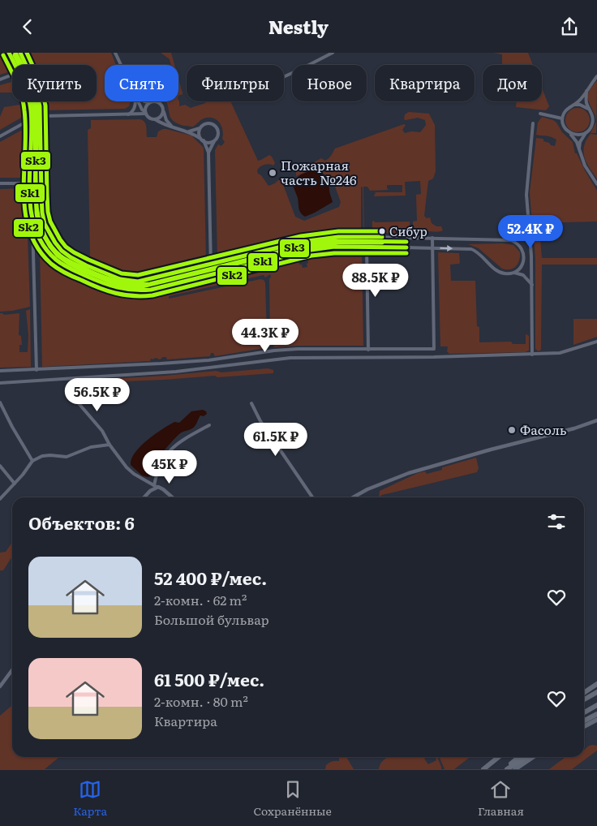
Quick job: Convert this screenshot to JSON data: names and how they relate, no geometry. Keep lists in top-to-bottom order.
{
  "places": ["Пожарная часть №246", "Сибур", "Фасоль"],
  "lines": ["transit line Sk1", "transit line Sk3", "transit line Sk2"],
  "page": {
    "header": "Nestly",
    "chip": [
      "Купить",
      "Снять",
      "Фильтры",
      "Новое",
      "Квартира",
      "Дом"
    ],
    "price": [
      "52.4K ₽",
      "88.5K ₽",
      "44.3K ₽",
      "56.5K ₽",
      "61.5K ₽",
      "45K ₽"
    ],
    "heading": "Объектов: 6",
    "list": [
      {
        "name": "52 400 ₽/мес.",
        "note": "2-комн. · 62 m² · Большой бульвар"
      },
      {
        "name": "61 500 ₽/мес.",
        "note": "2-комн. · 80 m² · Квартира"
      }
    ],
    "tabs": ["Карта", "Сохранённые", "Главная"]
  }
}
